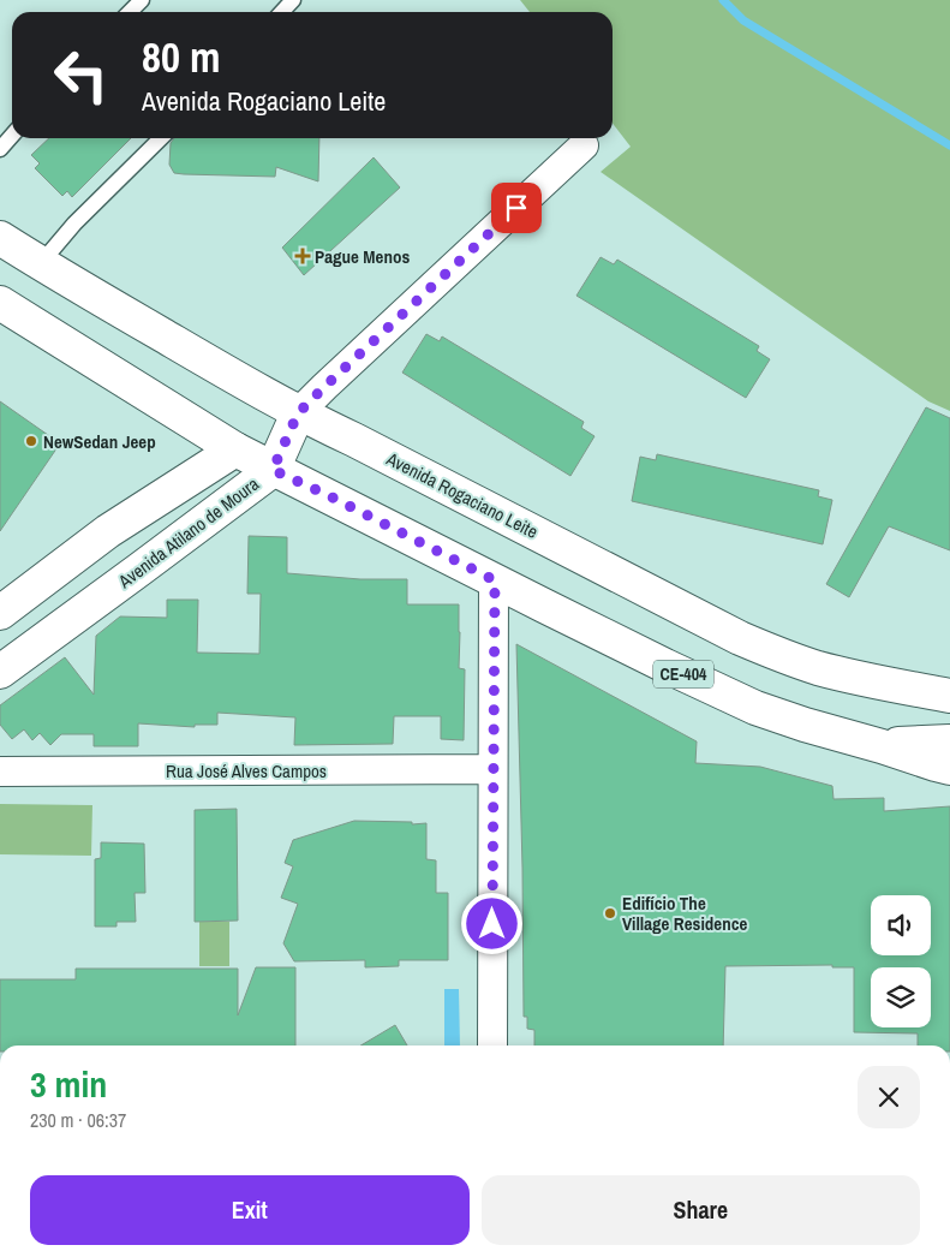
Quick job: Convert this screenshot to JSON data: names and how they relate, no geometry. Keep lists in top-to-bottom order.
{
  "streets": {
    "main road": ["Avenida Rogaciano Leite", "Avenida Atilano de Moura", "CE-404"],
    "street": ["Rua José Alves Campos"]
  },
  "crossings": [
    ["Avenida Rogaciano Leite", "Avenida Atilano de Moura"]
  ],
  "places": {
    "health": ["Pague Menos"],
    "other": ["NewSedan Jeep", "Edifício The Village Residence"]
  },
  "page": {
    "turn": ["80 m", "Avenida Rogaciano Leite"],
    "heading": ["3 min", "230 m · 06:37"],
    "buttons": ["Exit", "Share"]
  }
}
